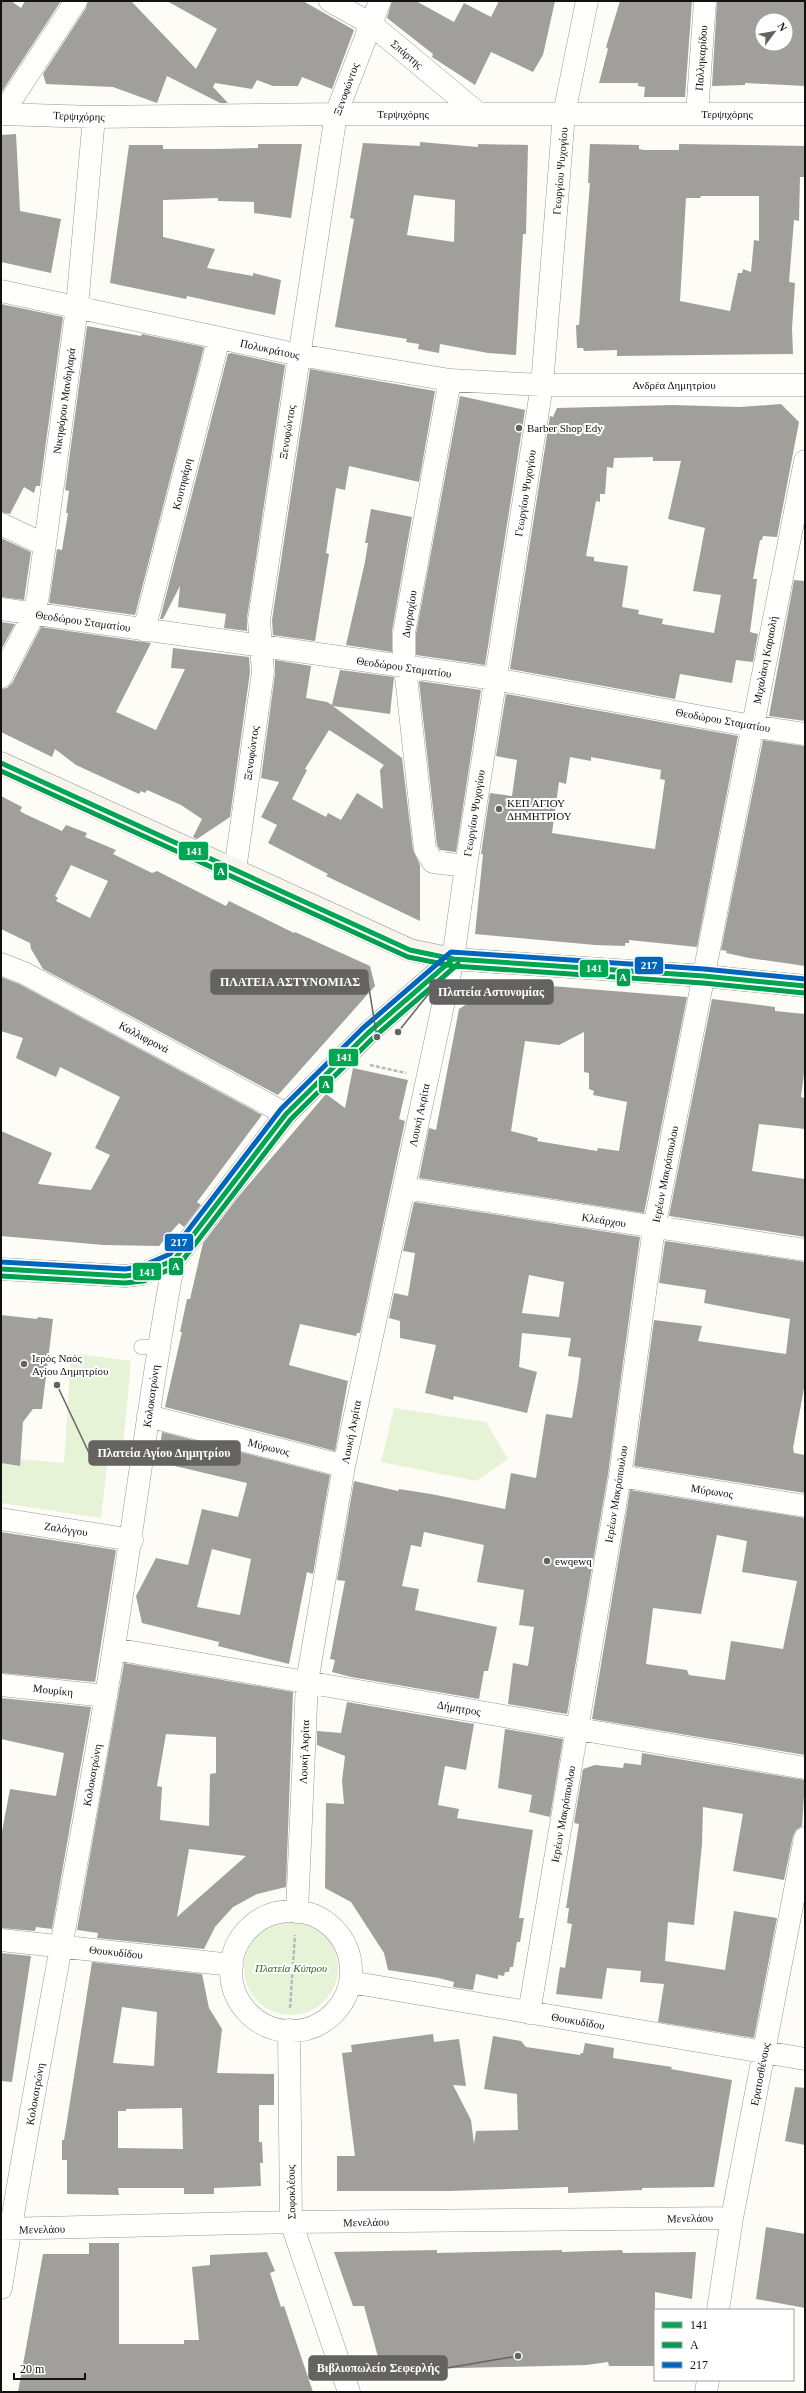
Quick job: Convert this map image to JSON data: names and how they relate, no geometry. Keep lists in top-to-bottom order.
{
  "streets": {
    "street": [
      "Σπάρτης",
      "Παλληκαρίδου",
      "Ξενοφώντος",
      "Τερψιχόρης",
      "Γεωργίου Ψυχογίου",
      "Πολυκράτους",
      "Ανδρέα Δημητρίου",
      "Νικηφόρου Μανδηλαρά",
      "Κουτηφάρη",
      "Δυρραχίου",
      "Θεοδώρου Σταματίου",
      "Μιχαλάκη Καραολή",
      "Καλλιφρονά",
      "Λουκή Ακρίτα",
      "Ιερέων Μακρόπουλου",
      "Κλεάρχου",
      "Κολοκοτρώνη",
      "Μύρωνος",
      "Ζαλόγγου",
      "Μουρίκη",
      "Δήμητρος",
      "Θουκυδίδου",
      "Ερατοσθένους",
      "Σοφοκλέους",
      "Μενελάου"
    ]
  },
  "crossings": [
    ["Σπάρτης", "Ξενοφώντος"],
    ["Σπάρτης", "Τερψιχόρης"],
    ["Παλληκαρίδου", "Τερψιχόρης"],
    ["Ξενοφώντος", "Τερψιχόρης"],
    ["Ξενοφώντος", "Πολυκράτους"],
    ["Ξενοφώντος", "Θεοδώρου Σταματίου"],
    ["Τερψιχόρης", "Γεωργίου Ψυχογίου"],
    ["Τερψιχόρης", "Νικηφόρου Μανδηλαρά"],
    ["Γεωργίου Ψυχογίου", "Πολυκράτους"],
    ["Γεωργίου Ψυχογίου", "Ανδρέα Δημητρίου"],
    ["Γεωργίου Ψυχογίου", "Δυρραχίου"],
    ["Γεωργίου Ψυχογίου", "Θεοδώρου Σταματίου"],
    ["Γεωργίου Ψυχογίου", "Λουκή Ακρίτα"],
    ["Πολυκράτους", "Ανδρέα Δημητρίου"],
    ["Πολυκράτους", "Νικηφόρου Μανδηλαρά"],
    ["Πολυκράτους", "Κουτηφάρη"],
    ["Πολυκράτους", "Δυρραχίου"],
    ["Νικηφόρου Μανδηλαρά", "Θεοδώρου Σταματίου"],
    ["Κουτηφάρη", "Θεοδώρου Σταματίου"],
    ["Δυρραχίου", "Θεοδώρου Σταματίου"],
    ["Θεοδώρου Σταματίου", "Μιχαλάκη Καραολή"],
    ["Μιχαλάκη Καραολή", "Ιερέων Μακρόπουλου"],
    ["Λουκή Ακρίτα", "Κλεάρχου"],
    ["Λουκή Ακρίτα", "Μύρωνος"],
    ["Λουκή Ακρίτα", "Δήμητρος"],
    ["Ιερέων Μακρόπουλου", "Κλεάρχου"],
    ["Ιερέων Μακρόπουλου", "Μύρωνος"],
    ["Ιερέων Μακρόπουλου", "Δήμητρος"],
    ["Ιερέων Μακρόπουλου", "Θουκυδίδου"],
    ["Κολοκοτρώνη", "Μύρωνος"],
    ["Κολοκοτρώνη", "Ζαλόγγου"],
    ["Κολοκοτρώνη", "Μουρίκη"],
    ["Κολοκοτρώνη", "Δήμητρος"],
    ["Κολοκοτρώνη", "Θουκυδίδου"],
    ["Κολοκοτρώνη", "Μενελάου"],
    ["Θουκυδίδου", "Ερατοσθένους"],
    ["Ερατοσθένους", "Μενελάου"],
    ["Σοφοκλέους", "Μενελάου"]
  ],
  "parks": ["Πλατεία Κύπρου"],
  "places": [
    "Barber Shop Edy",
    "ΚΕΠ ΑΓΙΟΥ ΔΗΜΗΤΡΙΟΥ",
    "Πλατεία Αστυνομίας",
    "ΠΛΑΤΕΙΑ ΑΣΤΥΝΟΜΙΑΣ",
    "Ιερός Ναός Αγίου Δημητρίου",
    "Πλατεία Αγίου Δημητρίου",
    "ewqewq",
    "Βιβλιοπωλείο Σεφερλής"
  ],
  "lines": ["transit line 141", "transit line Α", "transit line 217"],
  "legend": ["141", "Α", "217"],
  "scale_bar": "20 m",
  "north": "top right"
}
